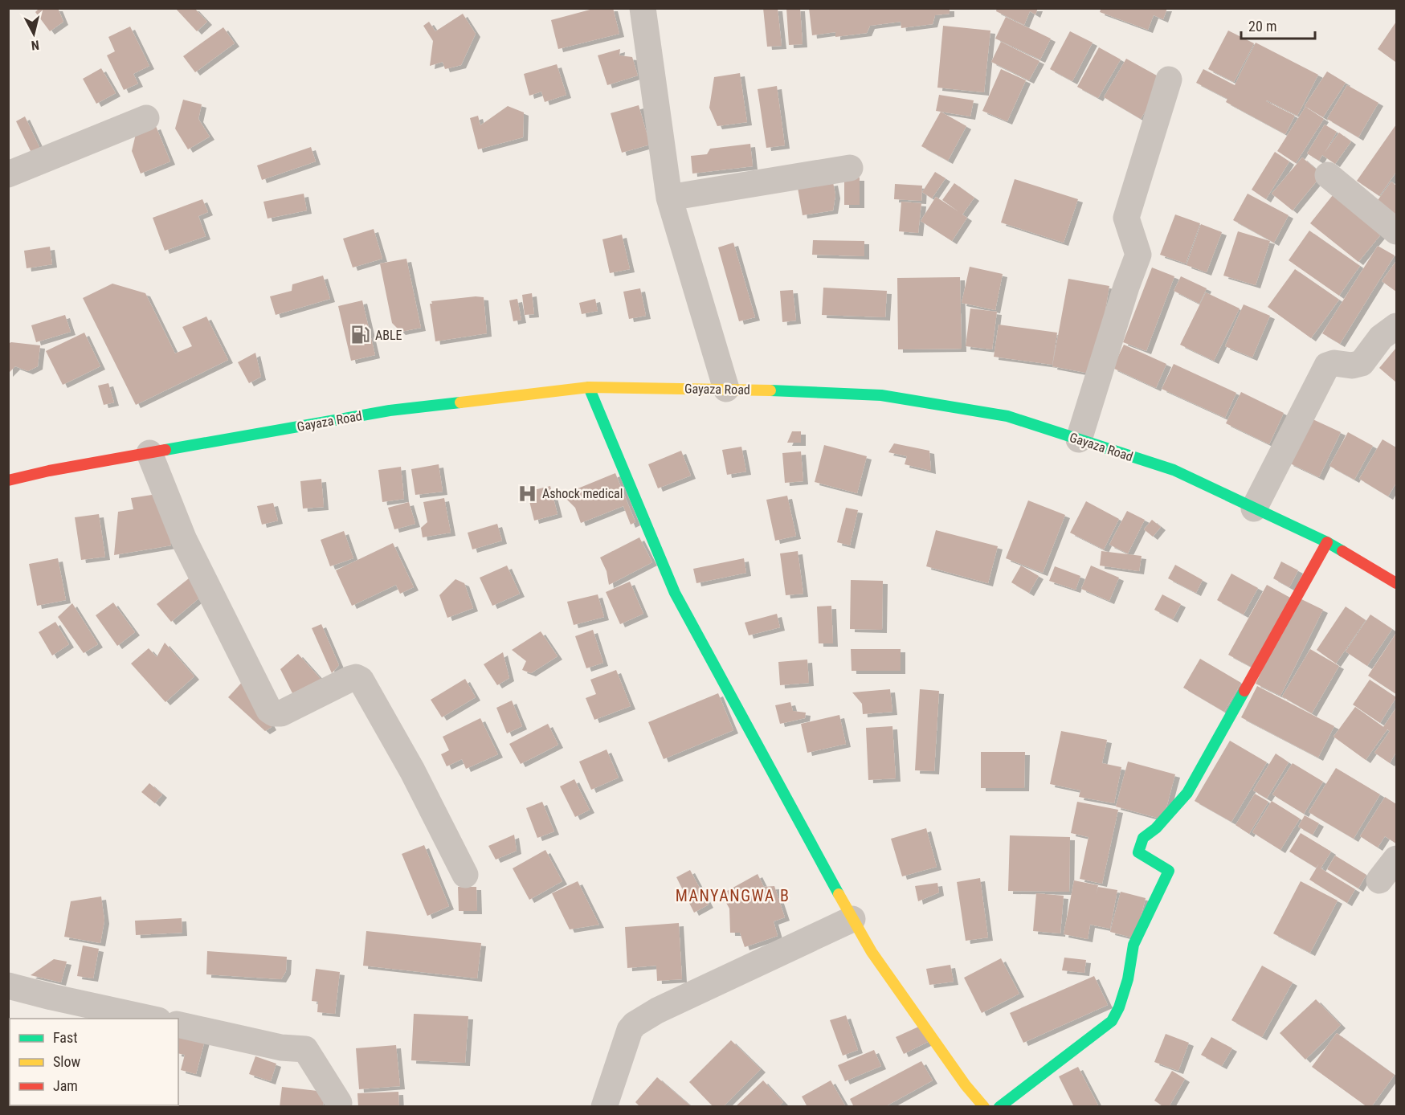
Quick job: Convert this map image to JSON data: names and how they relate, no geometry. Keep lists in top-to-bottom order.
{
  "streets": {
    "street": ["Gayaza Road"]
  },
  "districts": ["MANYANGWA B"],
  "places": {
    "fuel station": ["ABLE"],
    "hospital": ["Ashock medical"]
  },
  "legend": ["Fast", "Slow", "Jam"],
  "scale_bar": "20 m",
  "north": "bottom"
}
